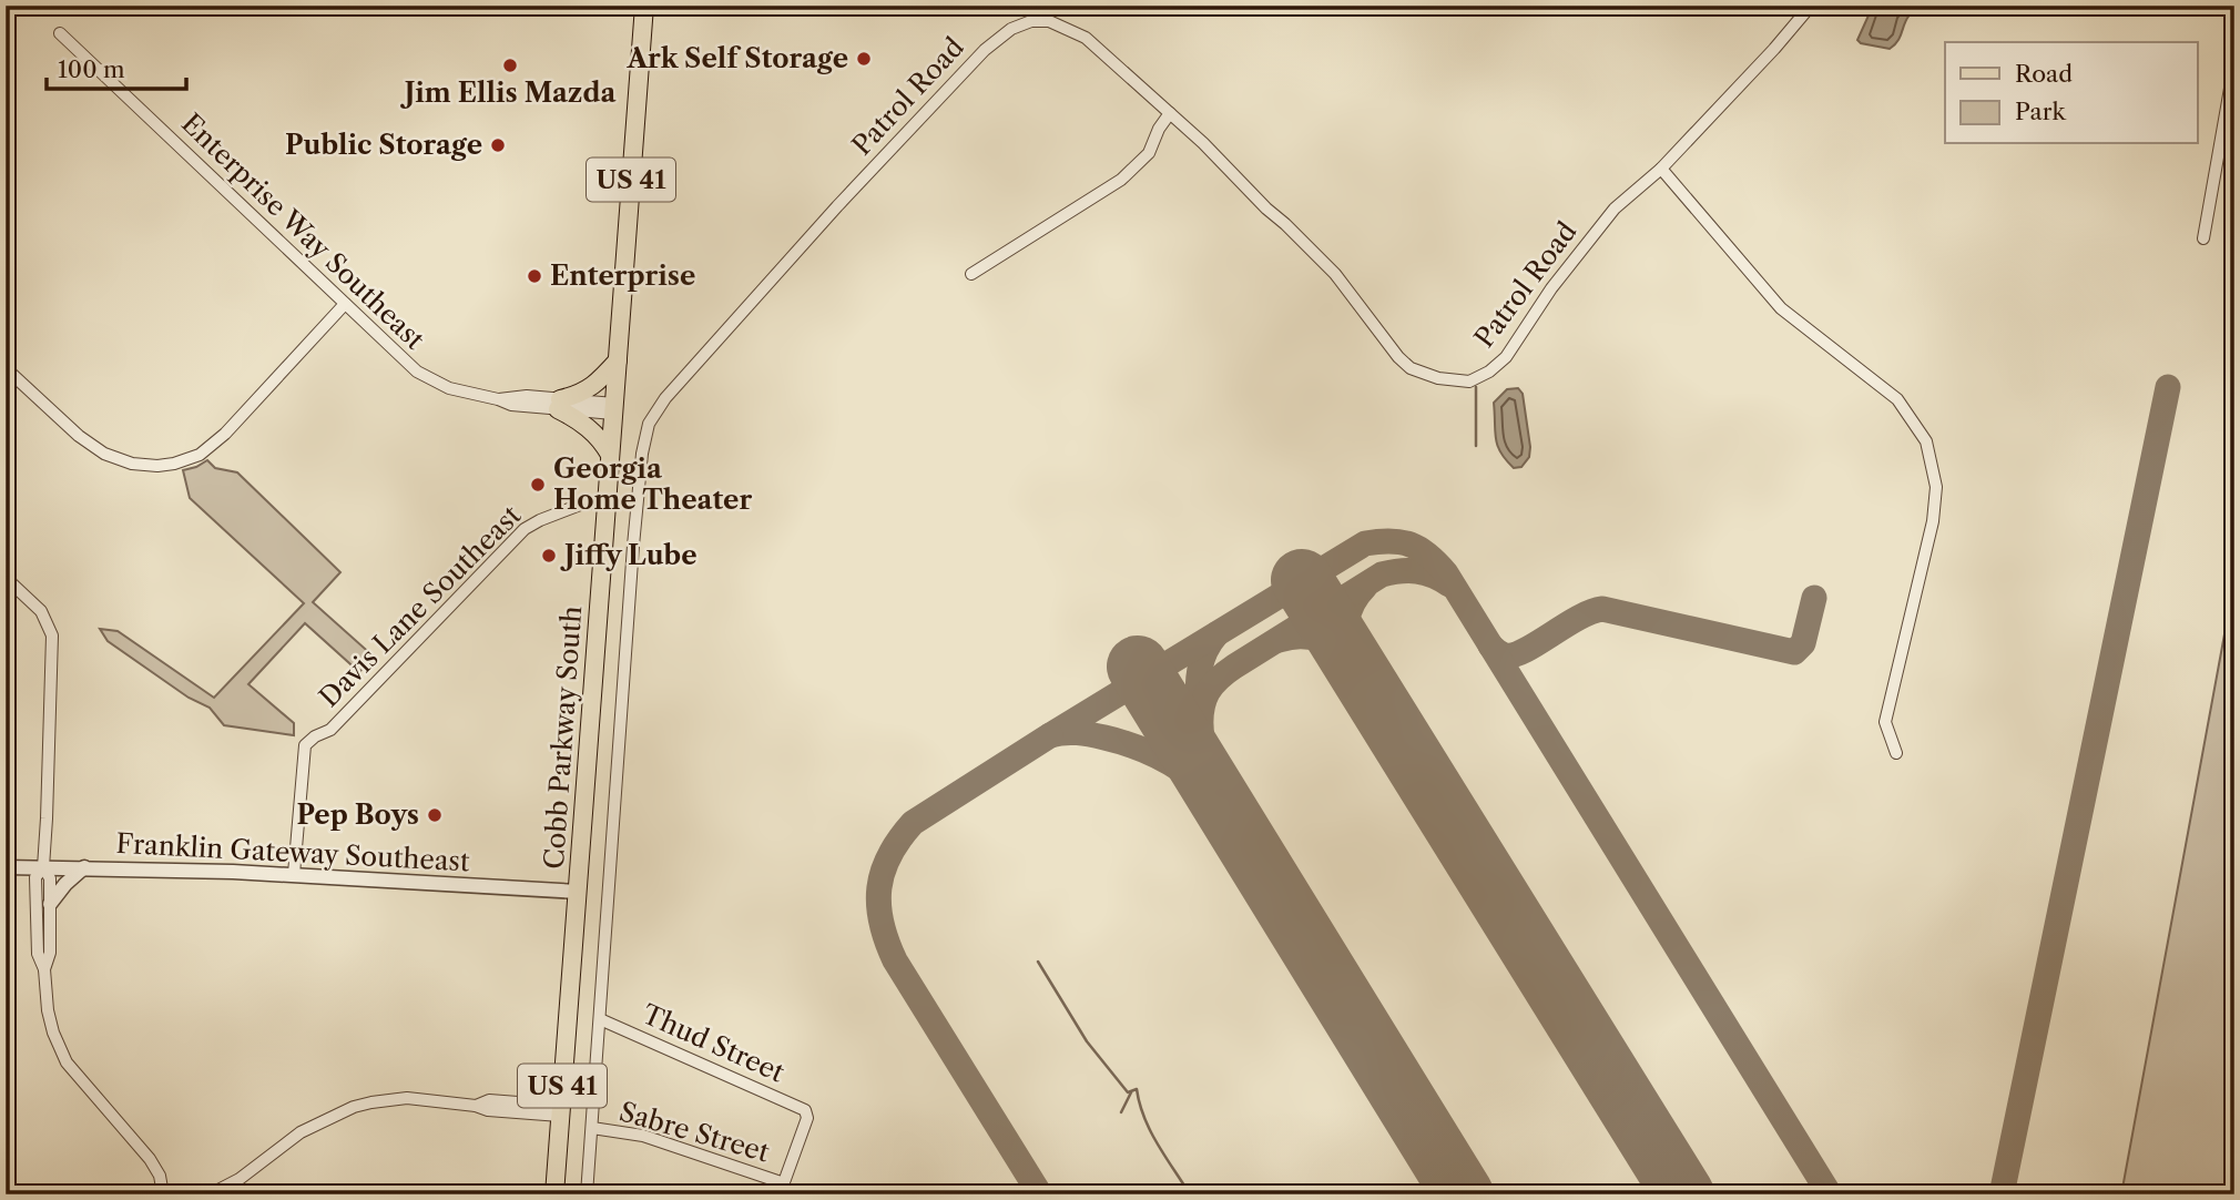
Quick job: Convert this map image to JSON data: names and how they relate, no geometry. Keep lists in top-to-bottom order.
{
  "streets": {
    "main road": ["US 41", "Cobb Parkway South"],
    "street": [
      "Patrol Road",
      "Enterprise Way Southeast",
      "Davis Lane Southeast",
      "Franklin Gateway Southeast",
      "Thud Street",
      "Sabre Street"
    ]
  },
  "crossings": [
    ["Patrol Road", "Thud Street"],
    ["Patrol Road", "Sabre Street"],
    ["Enterprise Way Southeast", "Cobb Parkway South"],
    ["Davis Lane Southeast", "Cobb Parkway South"],
    ["Davis Lane Southeast", "Franklin Gateway Southeast"],
    ["Cobb Parkway South", "Franklin Gateway Southeast"],
    ["Thud Street", "Sabre Street"]
  ],
  "places": [
    "Ark Self Storage",
    "Jim Ellis Mazda",
    "Public Storage",
    "Enterprise",
    "Georgia Home Theater",
    "Jiffy Lube",
    "Pep Boys"
  ],
  "legend": ["Road", "Park"],
  "scale_bar": "100 m"
}
